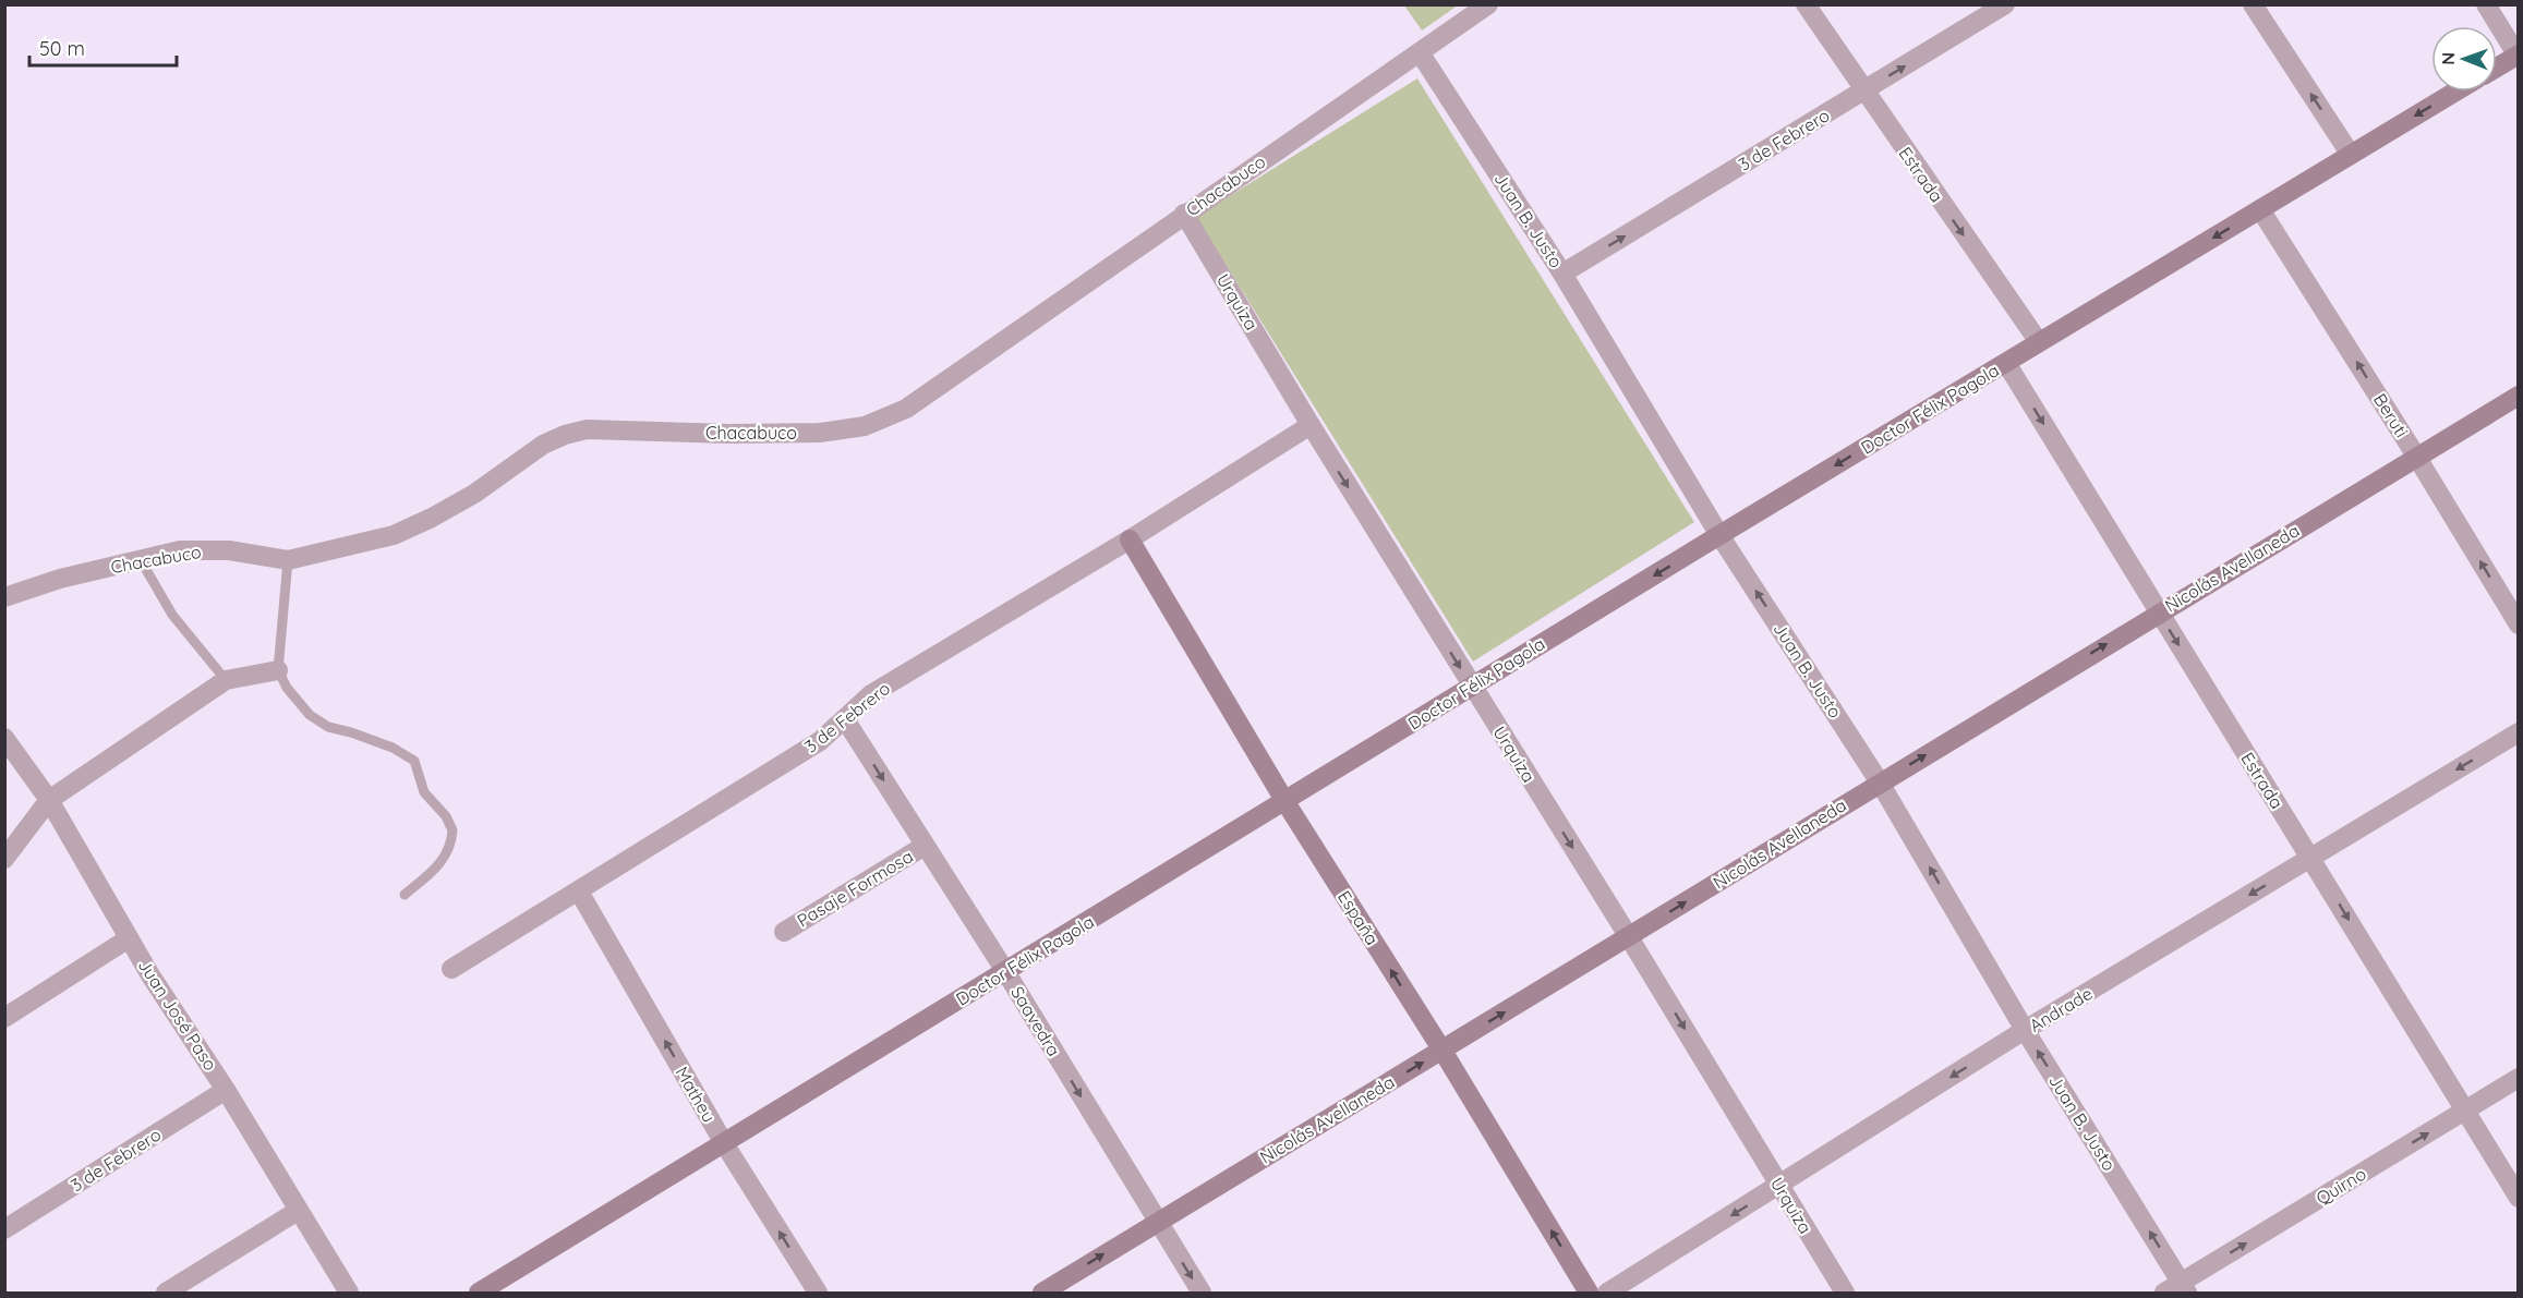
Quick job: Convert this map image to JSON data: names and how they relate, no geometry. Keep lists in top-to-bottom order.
{
  "streets": {
    "street": [
      "3 de Febrero",
      "Estrada",
      "Chacabuco",
      "Juan B. Justo",
      "Urquiza",
      "Doctor Félix Pagola",
      "Beruti",
      "Nicolás Avellaneda",
      "Pasaje Formosa",
      "España",
      "Andrade",
      "Juan José Paso",
      "Saavedra",
      "Matheu",
      "Quirno"
    ]
  },
  "crossings": [
    ["3 de Febrero", "Estrada"],
    ["3 de Febrero", "Juan B. Justo"],
    ["3 de Febrero", "Urquiza"],
    ["3 de Febrero", "España"],
    ["3 de Febrero", "Juan José Paso"],
    ["3 de Febrero", "Saavedra"],
    ["3 de Febrero", "Matheu"],
    ["Estrada", "Doctor Félix Pagola"],
    ["Estrada", "Nicolás Avellaneda"],
    ["Estrada", "Andrade"],
    ["Estrada", "Quirno"],
    ["Chacabuco", "Juan B. Justo"],
    ["Chacabuco", "Urquiza"],
    ["Juan B. Justo", "Doctor Félix Pagola"],
    ["Juan B. Justo", "Nicolás Avellaneda"],
    ["Juan B. Justo", "Andrade"],
    ["Juan B. Justo", "Quirno"],
    ["Urquiza", "Doctor Félix Pagola"],
    ["Urquiza", "Nicolás Avellaneda"],
    ["Urquiza", "Andrade"],
    ["Doctor Félix Pagola", "Beruti"],
    ["Doctor Félix Pagola", "España"],
    ["Doctor Félix Pagola", "Saavedra"],
    ["Doctor Félix Pagola", "Matheu"],
    ["Beruti", "Nicolás Avellaneda"],
    ["Nicolás Avellaneda", "España"],
    ["Nicolás Avellaneda", "Saavedra"],
    ["Pasaje Formosa", "Saavedra"]
  ],
  "one_way": [
    "Estrada",
    "Juan B. Justo",
    "Urquiza",
    "Doctor Félix Pagola",
    "Beruti",
    "Nicolás Avellaneda",
    "España",
    "Andrade",
    "Saavedra",
    "Matheu",
    "Quirno"
  ],
  "scale_bar": "50 m",
  "north": "left"
}
